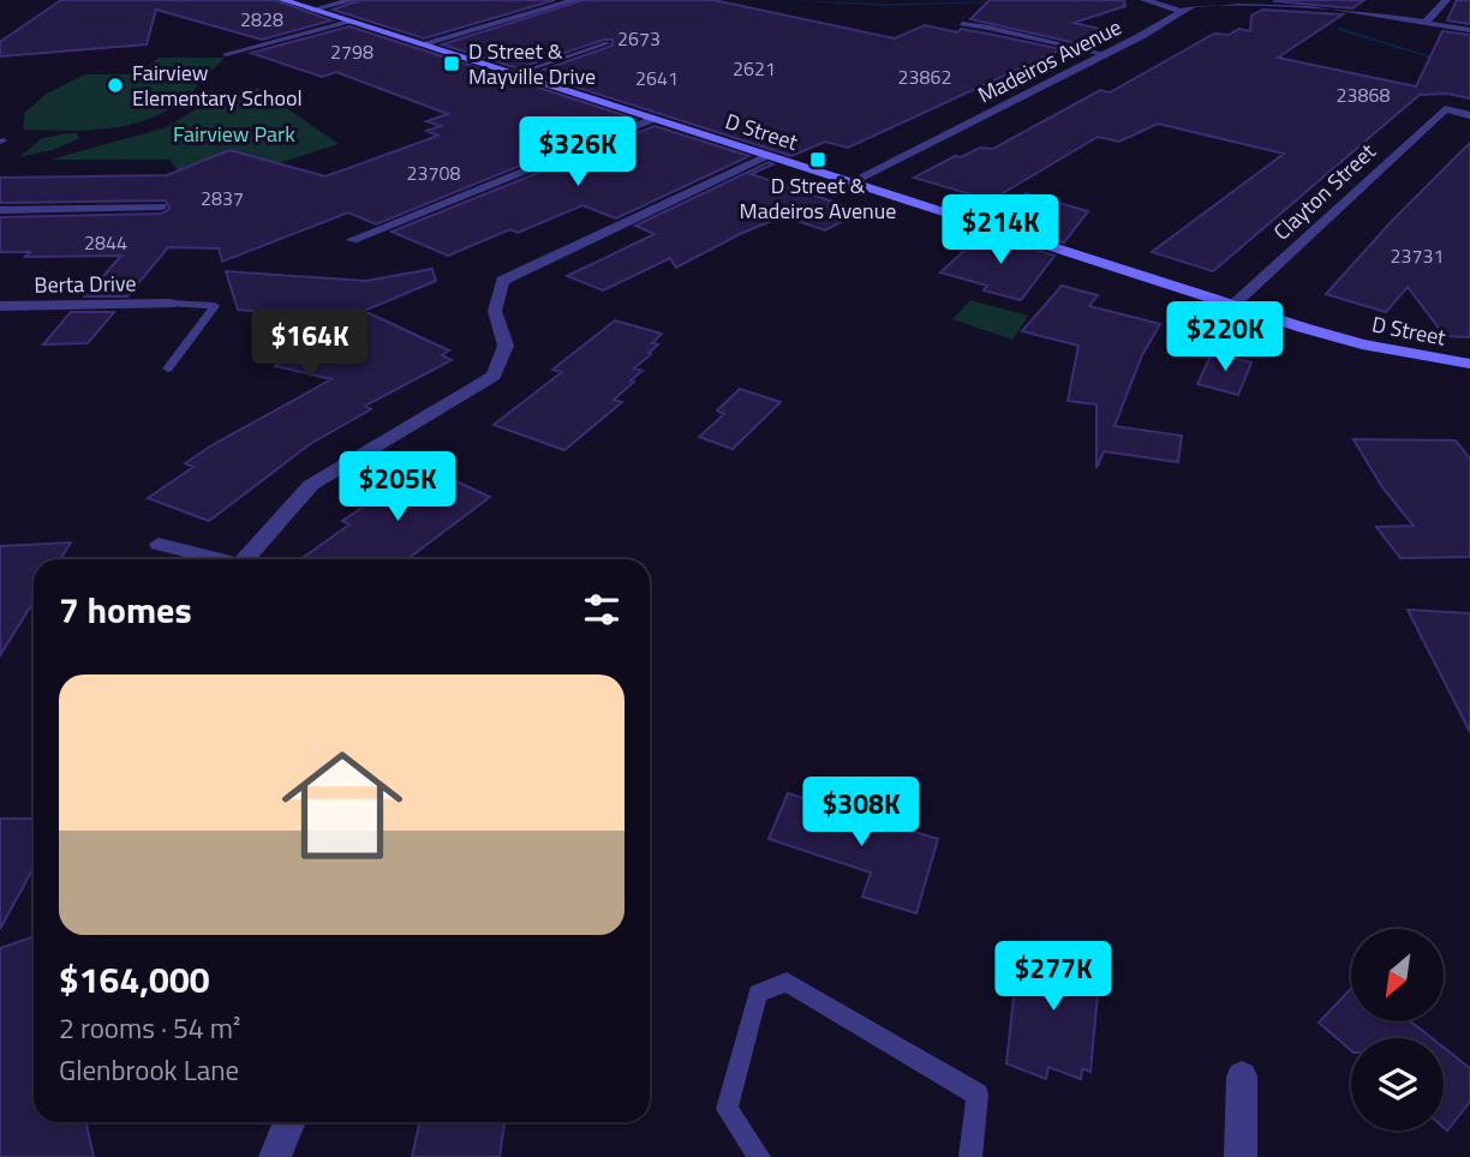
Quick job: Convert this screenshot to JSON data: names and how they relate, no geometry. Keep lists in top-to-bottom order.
{
  "streets": {
    "main road": ["D Street"],
    "street": ["Madeiros Avenue", "Clayton Street", "Berta Drive"]
  },
  "crossings": [
    ["Madeiros Avenue", "D Street"],
    ["D Street", "Clayton Street"]
  ],
  "parks": ["Fairview Park"],
  "places": {
    "transit": ["D Street & Mayville Drive", "D Street & Madeiros Avenue"],
    "other": ["Fairview Elementary School"]
  },
  "house_numbers": [
    "2828",
    "2673",
    "2798",
    "2621",
    "23862",
    "2641",
    "23868",
    "23708",
    "2837",
    "2844",
    "23731"
  ],
  "north": "bottom left",
  "page": {
    "price": [
      "$326K",
      "$214K",
      "$220K",
      "$164K",
      "$205K",
      "$308K",
      "$277K"
    ],
    "heading": "7 homes",
    "list": [
      {
        "name": "$164,000",
        "note": "2 rooms · 54 m² · Glenbrook Lane"
      }
    ]
  }
}
